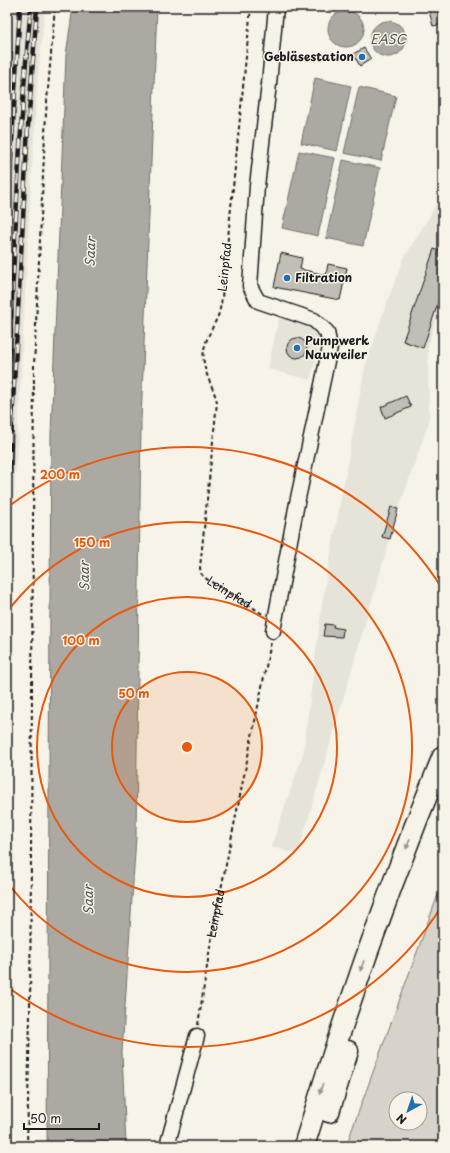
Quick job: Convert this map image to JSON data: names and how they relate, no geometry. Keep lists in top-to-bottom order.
{
  "streets": {
    "path": ["Leinpfad"]
  },
  "water": ["EASC", "Saar"],
  "places": ["Gebläsestation", "Filtration", "Pumpwerk Nauweiler"],
  "scale_bar": "50 m",
  "north": "bottom left",
  "rings": [
    "200 m",
    "150 m",
    "100 m",
    "50 m"
  ]
}
